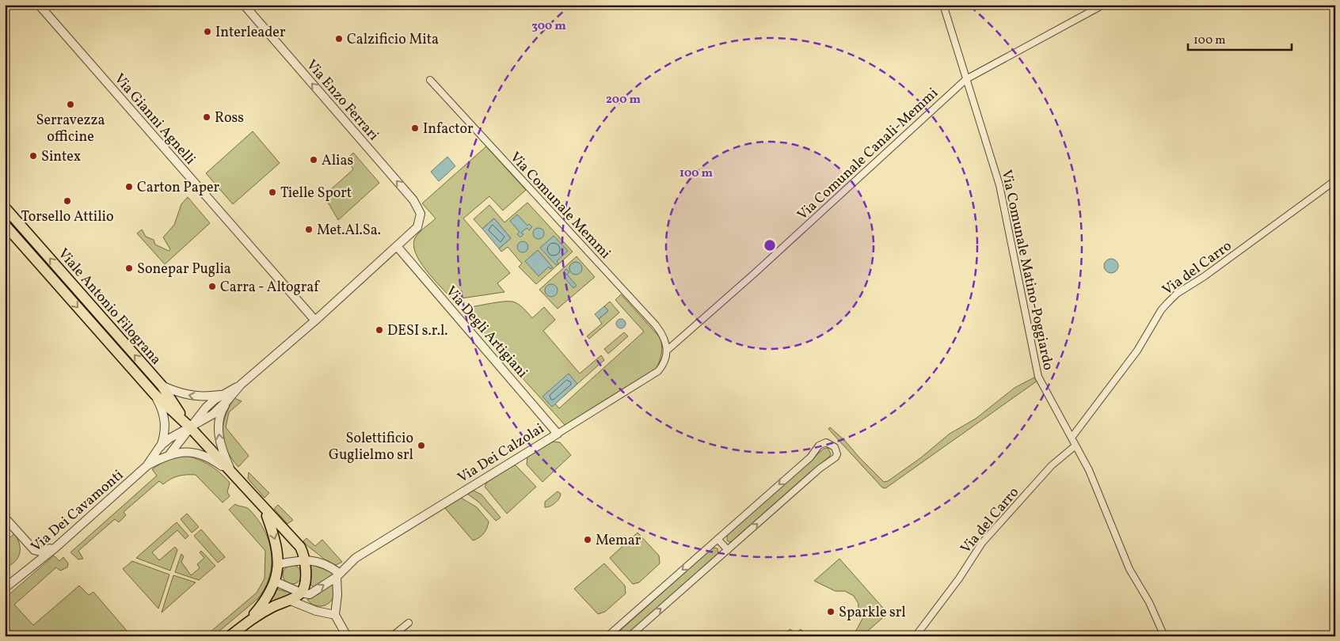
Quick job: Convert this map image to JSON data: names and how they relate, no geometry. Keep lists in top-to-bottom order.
{
  "streets": {
    "main road": ["Viale Antonio Filograna"],
    "street": [
      "Via Enzo Ferrari",
      "Via Gianni Agnelli",
      "Via Comunale Canali-Memmi",
      "Via Comunale Memmi",
      "Via del Carro",
      "Via Comunale Matino-Poggiardo",
      "Via Degli Artigiani",
      "Via Dei Calzolai",
      "Via Dei Cavamonti"
    ]
  },
  "crossings": [
    ["Via Enzo Ferrari", "Via Degli Artigiani"],
    ["Via Comunale Canali-Memmi", "Via Comunale Memmi"],
    ["Via Comunale Canali-Memmi", "Via Comunale Matino-Poggiardo"],
    ["Via Comunale Canali-Memmi", "Via Dei Calzolai"],
    ["Via Comunale Memmi", "Via Dei Calzolai"],
    ["Via del Carro", "Via Comunale Matino-Poggiardo"],
    ["Via Degli Artigiani", "Via Dei Calzolai"]
  ],
  "one_way": ["Via Enzo Ferrari"],
  "places": [
    "Interleader",
    "Calzificio Mita",
    "Serravezza officine",
    "Ross",
    "Infactor",
    "Sintex",
    "Alias",
    "Carton Paper",
    "Tielle Sport",
    "Torsello Attilio",
    "Met.Al.Sa.",
    "Sonepar Puglia",
    "Carra - Altograf",
    "DESI s.r.l.",
    "Solettificio Guglielmo srl",
    "Memar",
    "Sparkle srl"
  ],
  "scale_bar": "100 m",
  "rings": ["300 m", "200 m", "100 m"]
}
